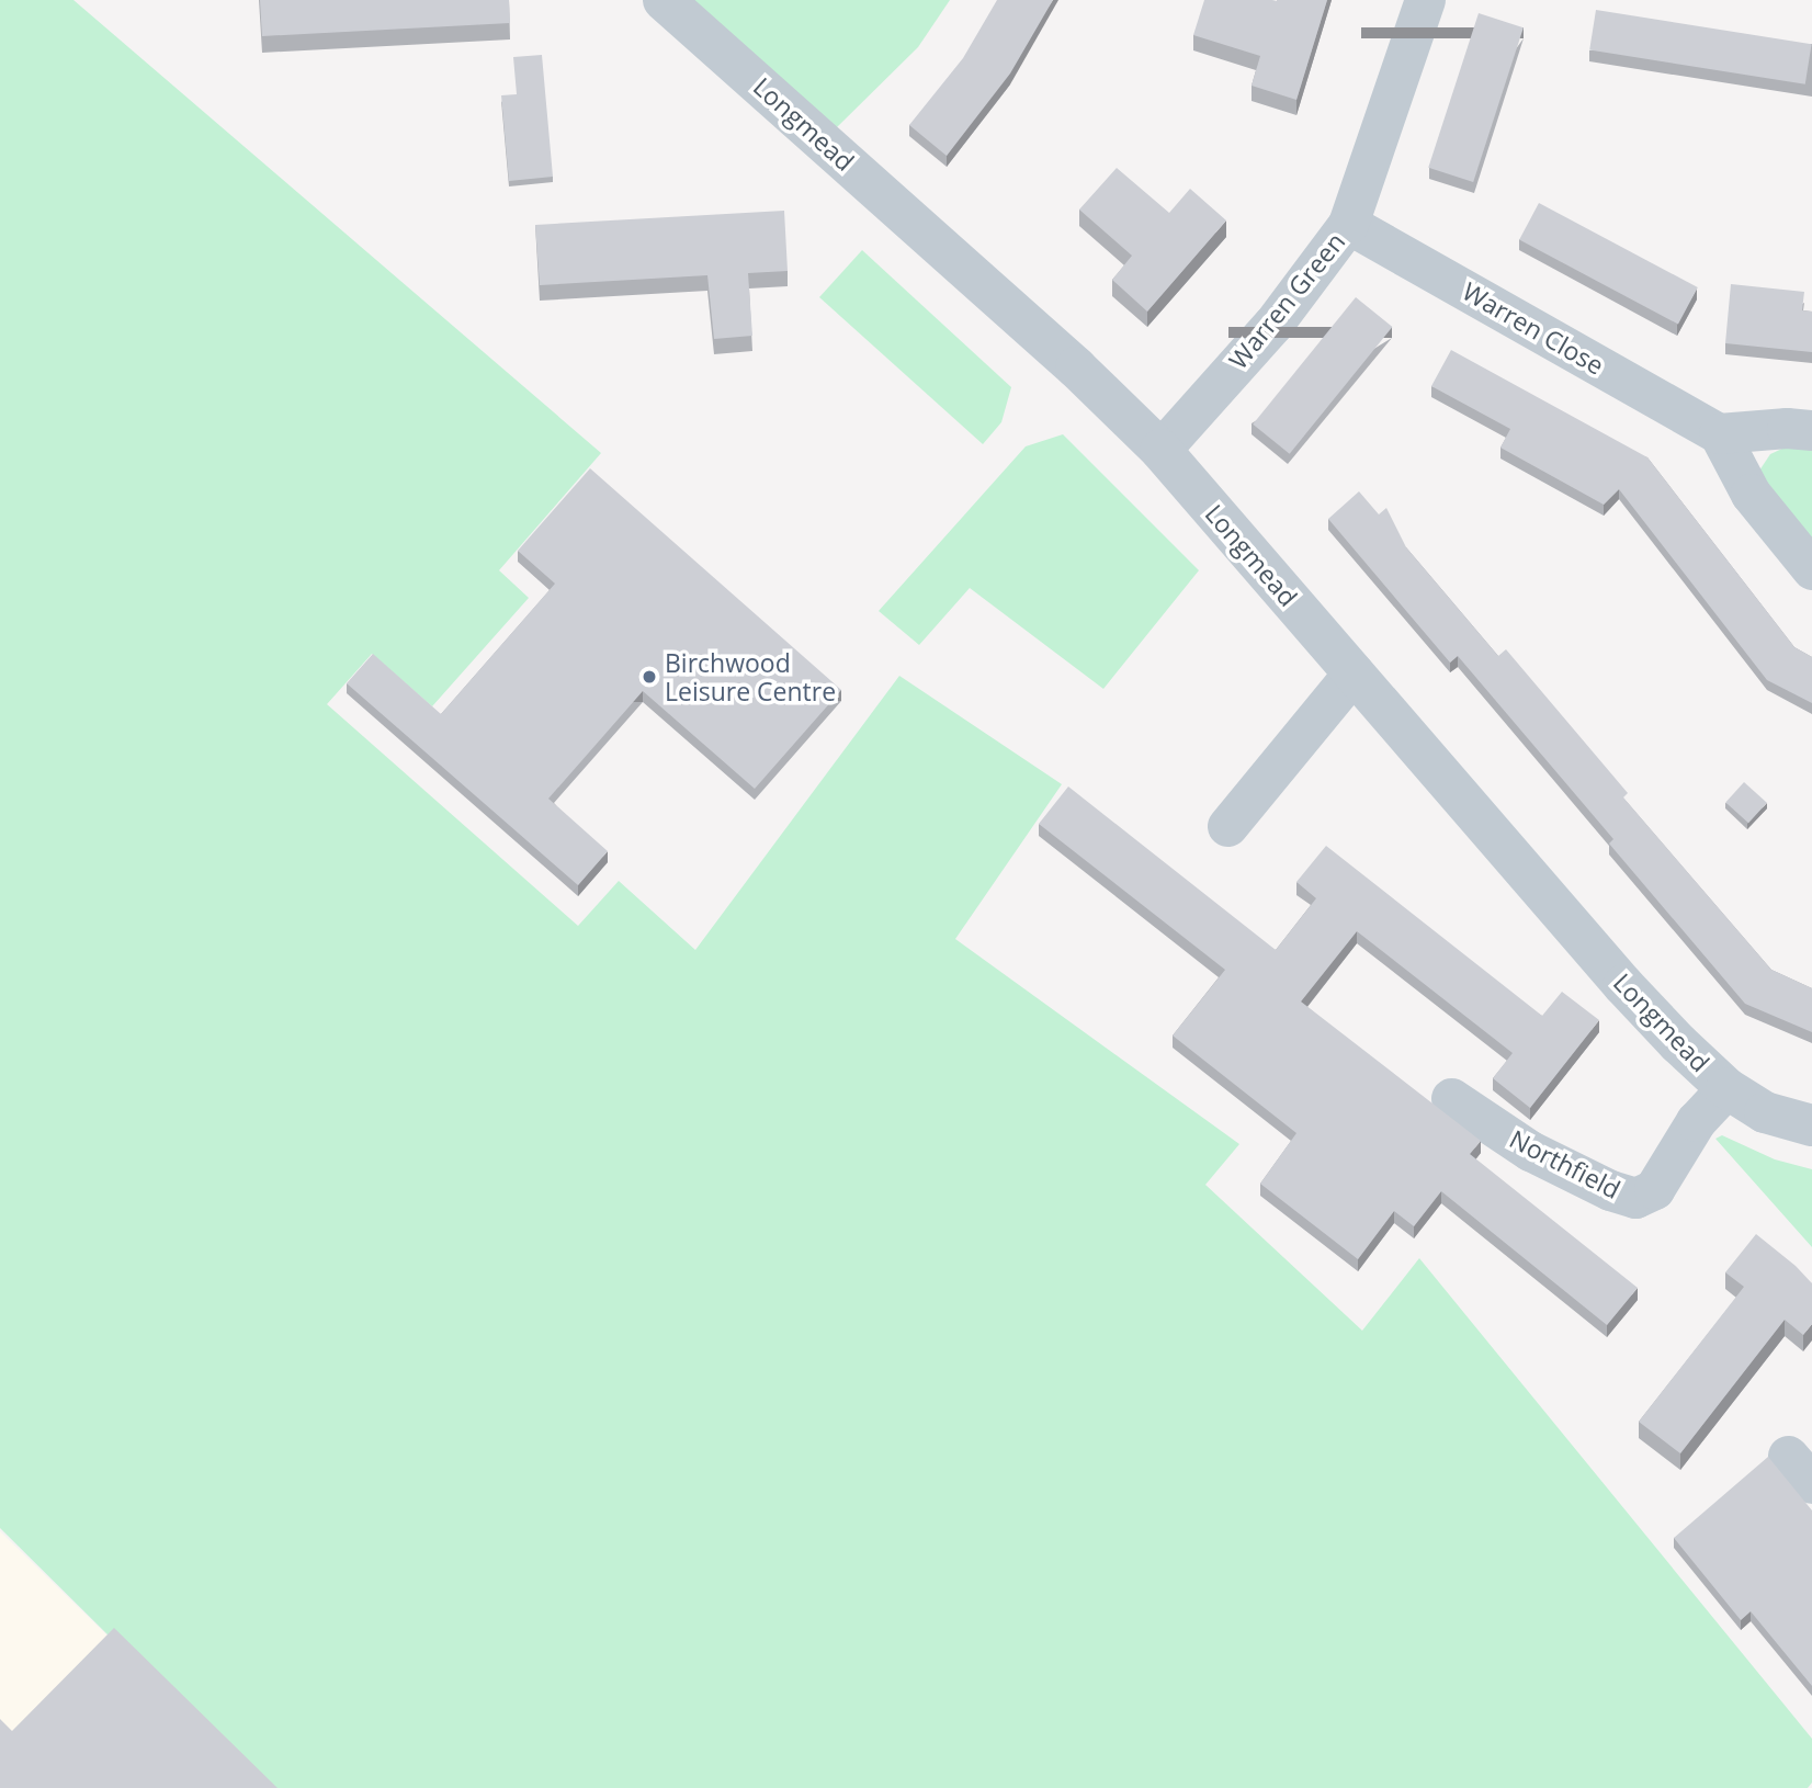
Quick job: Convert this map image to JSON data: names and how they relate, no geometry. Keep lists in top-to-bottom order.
{
  "streets": {
    "street": [
      "Longmead",
      "Warren Green",
      "Warren Close",
      "Northfield"
    ]
  },
  "crossings": [
    ["Longmead", "Warren Green"],
    ["Longmead", "Northfield"],
    ["Warren Green", "Warren Close"]
  ],
  "places": ["Birchwood Leisure Centre"]
}
